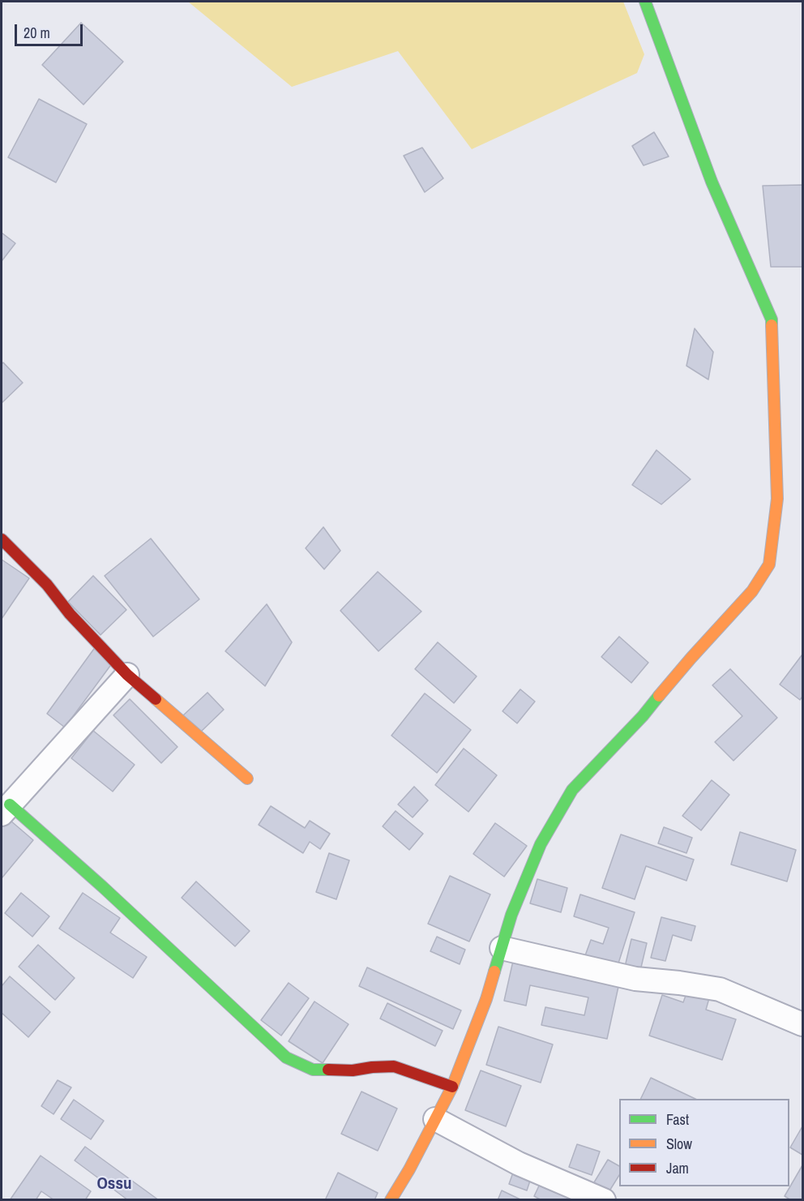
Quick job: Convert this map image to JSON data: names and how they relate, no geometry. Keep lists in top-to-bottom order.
{
  "districts": ["Ossu"],
  "legend": ["Fast", "Slow", "Jam"],
  "scale_bar": "20 m"
}
